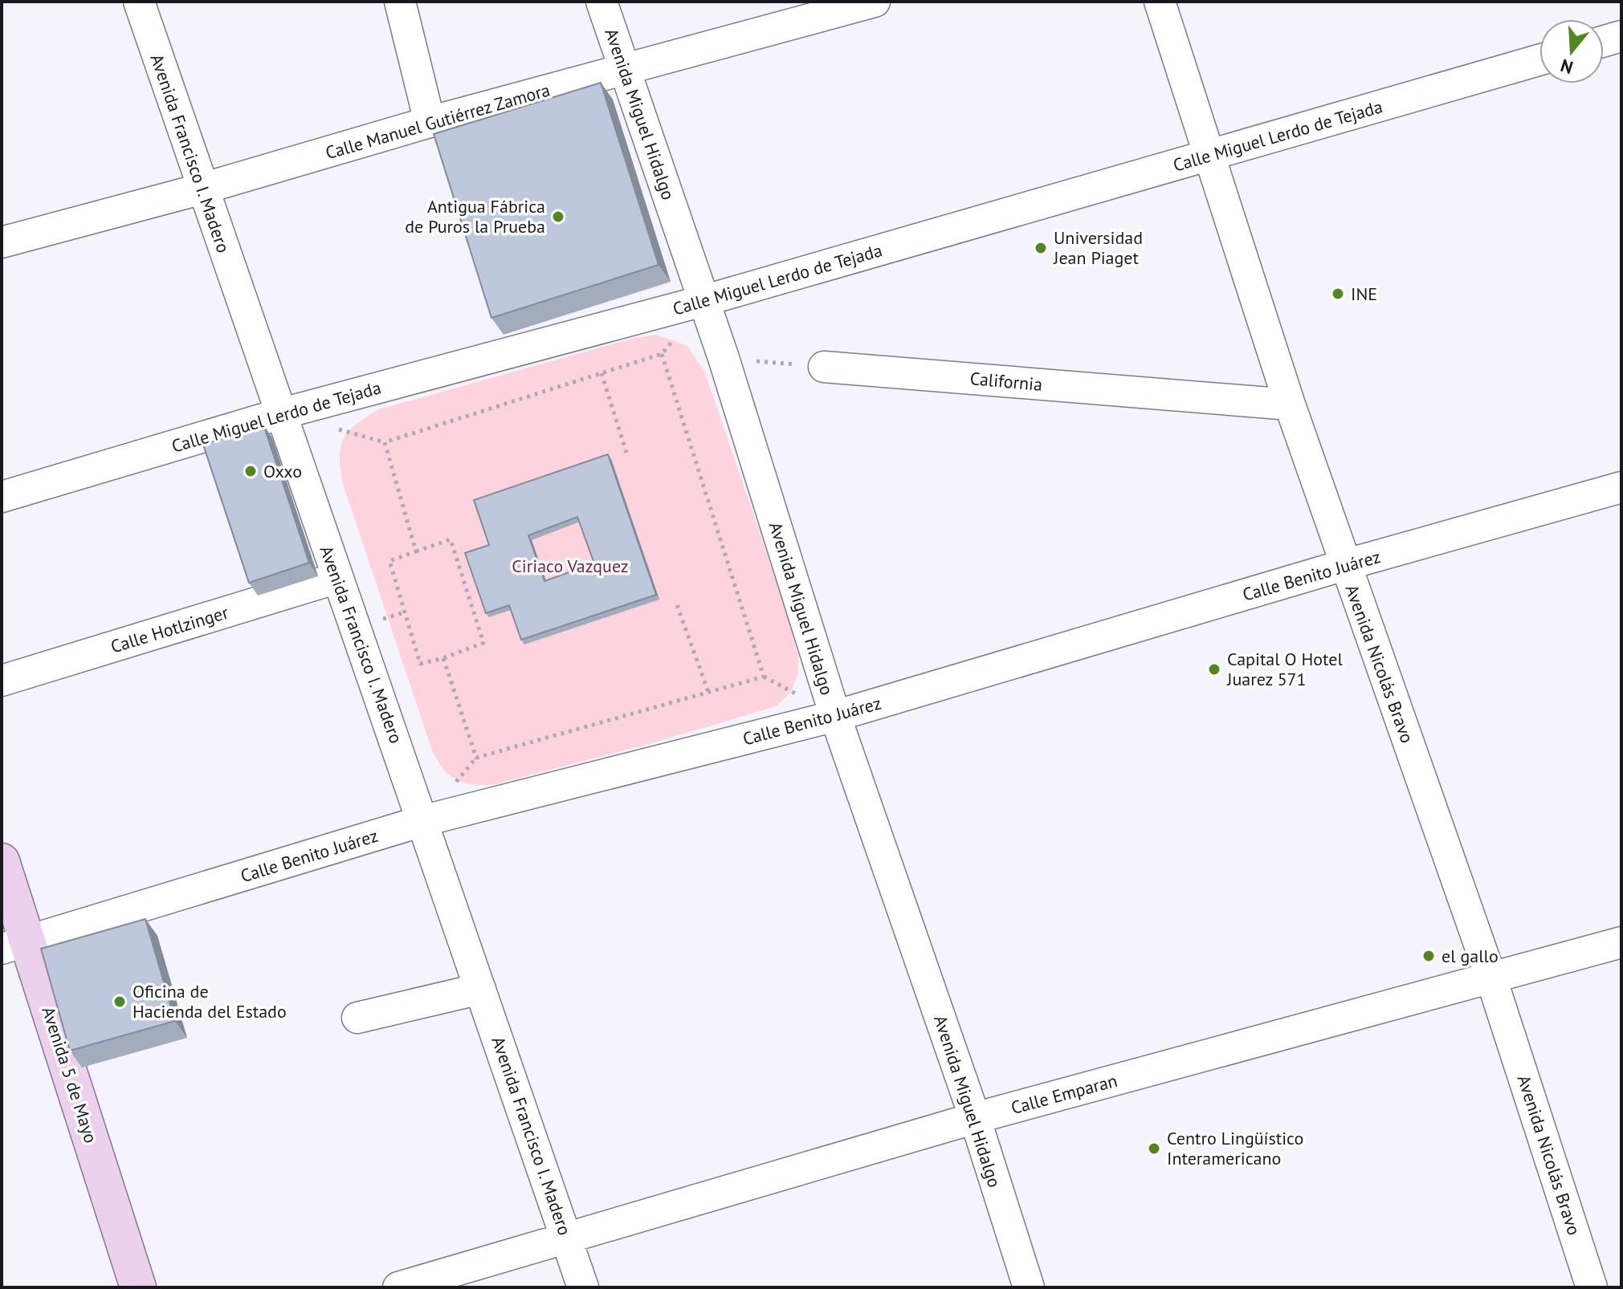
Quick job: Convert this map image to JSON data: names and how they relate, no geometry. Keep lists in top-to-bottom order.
{
  "streets": {
    "street": [
      "Avenida Miguel Hidalgo",
      "Calle Manuel Gutiérrez Zamora",
      "Calle Miguel Lerdo de Tejada",
      "Avenida Francisco I. Madero",
      "California",
      "Calle Benito Juárez",
      "Calle Hotlzinger",
      "Avenida Nicolás Bravo",
      "Avenida 5 de Mayo",
      "Calle Emparan"
    ]
  },
  "crossings": [
    ["Avenida Miguel Hidalgo", "Calle Manuel Gutiérrez Zamora"],
    ["Avenida Miguel Hidalgo", "Calle Miguel Lerdo de Tejada"],
    ["Avenida Miguel Hidalgo", "Calle Benito Juárez"],
    ["Avenida Miguel Hidalgo", "Calle Emparan"],
    ["Calle Manuel Gutiérrez Zamora", "Avenida Francisco I. Madero"],
    ["Calle Miguel Lerdo de Tejada", "Avenida Francisco I. Madero"],
    ["Calle Miguel Lerdo de Tejada", "Avenida Nicolás Bravo"],
    ["Avenida Francisco I. Madero", "Calle Benito Juárez"],
    ["Avenida Francisco I. Madero", "Calle Hotlzinger"],
    ["Avenida Francisco I. Madero", "Calle Emparan"],
    ["California", "Avenida Nicolás Bravo"],
    ["Calle Benito Juárez", "Avenida Nicolás Bravo"],
    ["Calle Benito Juárez", "Avenida 5 de Mayo"],
    ["Avenida Nicolás Bravo", "Calle Emparan"]
  ],
  "parks": ["Ciriaco Vazquez"],
  "places": [
    "Antigua Fábrica de Puros la Prueba",
    "Universidad Jean Piaget",
    "INE",
    "Oxxo",
    "Capital O Hotel Juarez 571",
    "el gallo",
    "Oficina de Hacienda del Estado",
    "Centro Lingüístico Interamericano"
  ],
  "north": "bottom"
}
